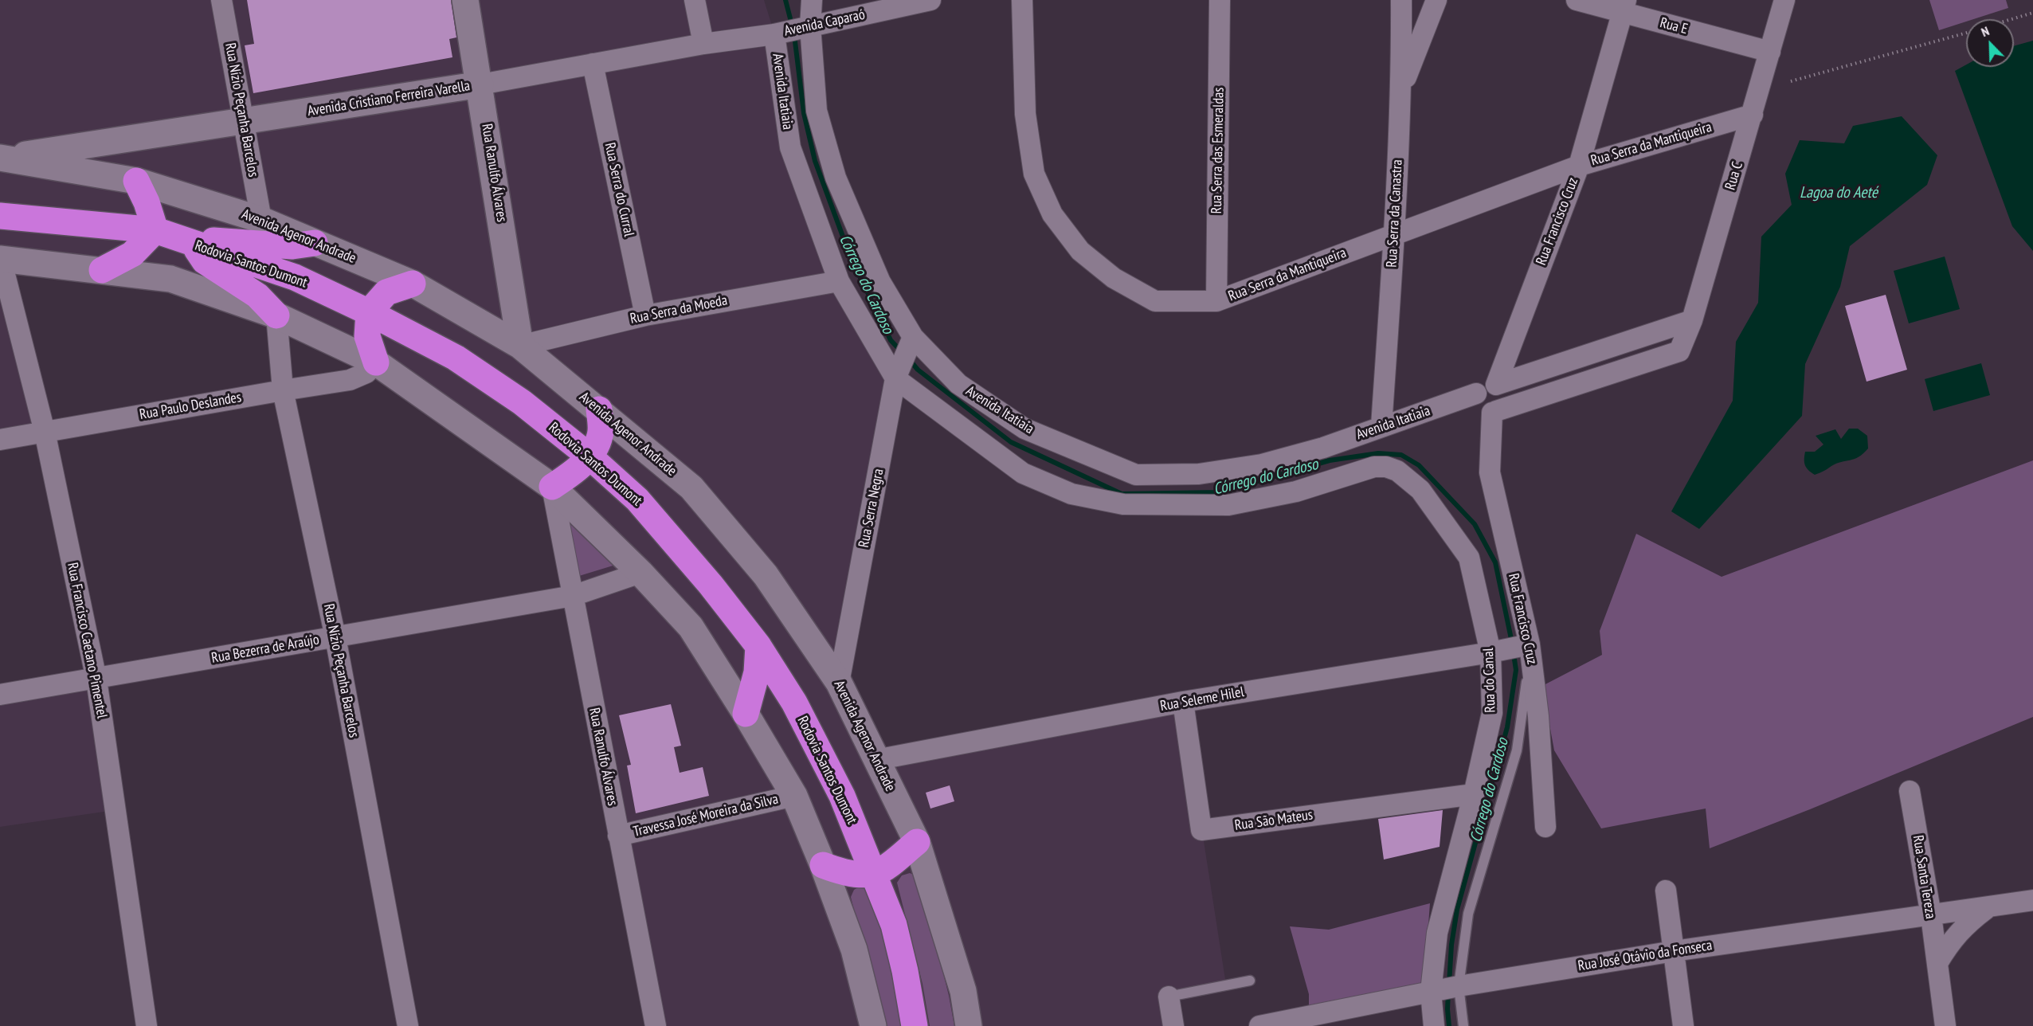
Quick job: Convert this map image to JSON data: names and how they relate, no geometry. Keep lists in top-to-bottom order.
{
  "streets": {
    "highway": ["Rodovia Santos Dumont"],
    "main road": ["Avenida Cristiano Ferreira Varella", "Rua Ranulfo Álvares", "Avenida Agenor Andrade"],
    "street": [
      "Avenida Caparaó",
      "Rua E",
      "Avenida Itatiaia",
      "Rua Nízio Peçanha Barcelos",
      "Rua Serra da Mantiqueira",
      "Rua Serra das Esmeraldas",
      "Rua C",
      "Rua Serra do Curral",
      "Rua Serra da Canastra",
      "Rua Francisco Cruz",
      "Rua Serra da Moeda",
      "Rua Paulo Deslandes",
      "Rua Serra Negra",
      "Rua Francisco Caetano Pimentel",
      "Rua Bezerra de Araújo",
      "Rua do Canal",
      "Rua Seleme Hilel",
      "Travessa José Moreira da Silva",
      "Rua São Mateus",
      "Rua Santa Tereza",
      "Rua José Otávio da Fonseca"
    ]
  },
  "crossings": [
    ["Avenida Caparaó", "Avenida Itatiaia"],
    ["Avenida Caparaó", "Avenida Cristiano Ferreira Varella"],
    ["Rua E", "Rua C"],
    ["Rua E", "Rua Francisco Cruz"],
    ["Avenida Itatiaia", "Avenida Cristiano Ferreira Varella"],
    ["Avenida Itatiaia", "Rua C"],
    ["Avenida Itatiaia", "Rua Serra da Canastra"],
    ["Avenida Itatiaia", "Rua Francisco Cruz"],
    ["Avenida Itatiaia", "Rua Serra da Moeda"],
    ["Avenida Itatiaia", "Rua Serra Negra"],
    ["Avenida Itatiaia", "Rua do Canal"],
    ["Avenida Cristiano Ferreira Varella", "Rua Nízio Peçanha Barcelos"],
    ["Avenida Cristiano Ferreira Varella", "Rua Ranulfo Álvares"],
    ["Avenida Cristiano Ferreira Varella", "Rua Serra do Curral"],
    ["Avenida Cristiano Ferreira Varella", "Avenida Agenor Andrade"],
    ["Rua Nízio Peçanha Barcelos", "Avenida Agenor Andrade"],
    ["Rua Nízio Peçanha Barcelos", "Rua Paulo Deslandes"],
    ["Rua Nízio Peçanha Barcelos", "Rua Bezerra de Araújo"],
    ["Rua Serra da Mantiqueira", "Rua Serra das Esmeraldas"],
    ["Rua Serra da Mantiqueira", "Rua C"],
    ["Rua Serra da Mantiqueira", "Rua Serra da Canastra"],
    ["Rua Serra da Mantiqueira", "Rua Francisco Cruz"],
    ["Rua Ranulfo Álvares", "Avenida Agenor Andrade"],
    ["Rua Ranulfo Álvares", "Rua Serra da Moeda"],
    ["Rua Ranulfo Álvares", "Rua Bezerra de Araújo"],
    ["Rua Ranulfo Álvares", "Travessa José Moreira da Silva"],
    ["Rua C", "Rua Francisco Cruz"],
    ["Rua Serra do Curral", "Rua Serra da Moeda"],
    ["Rua Francisco Cruz", "Rua Seleme Hilel"],
    ["Avenida Agenor Andrade", "Rua Serra da Moeda"],
    ["Avenida Agenor Andrade", "Rua Serra Negra"],
    ["Avenida Agenor Andrade", "Rua Seleme Hilel"],
    ["Rua Paulo Deslandes", "Rua Francisco Caetano Pimentel"],
    ["Rua Francisco Caetano Pimentel", "Rua Bezerra de Araújo"],
    ["Rua do Canal", "Rua Seleme Hilel"],
    ["Rua do Canal", "Rua São Mateus"],
    ["Rua do Canal", "Rua José Otávio da Fonseca"],
    ["Rua Seleme Hilel", "Rua São Mateus"],
    ["Rua Santa Tereza", "Rua José Otávio da Fonseca"]
  ],
  "water": ["Lagoa do Aeté", "Córrego do Cardoso"],
  "north": "top left"
}
